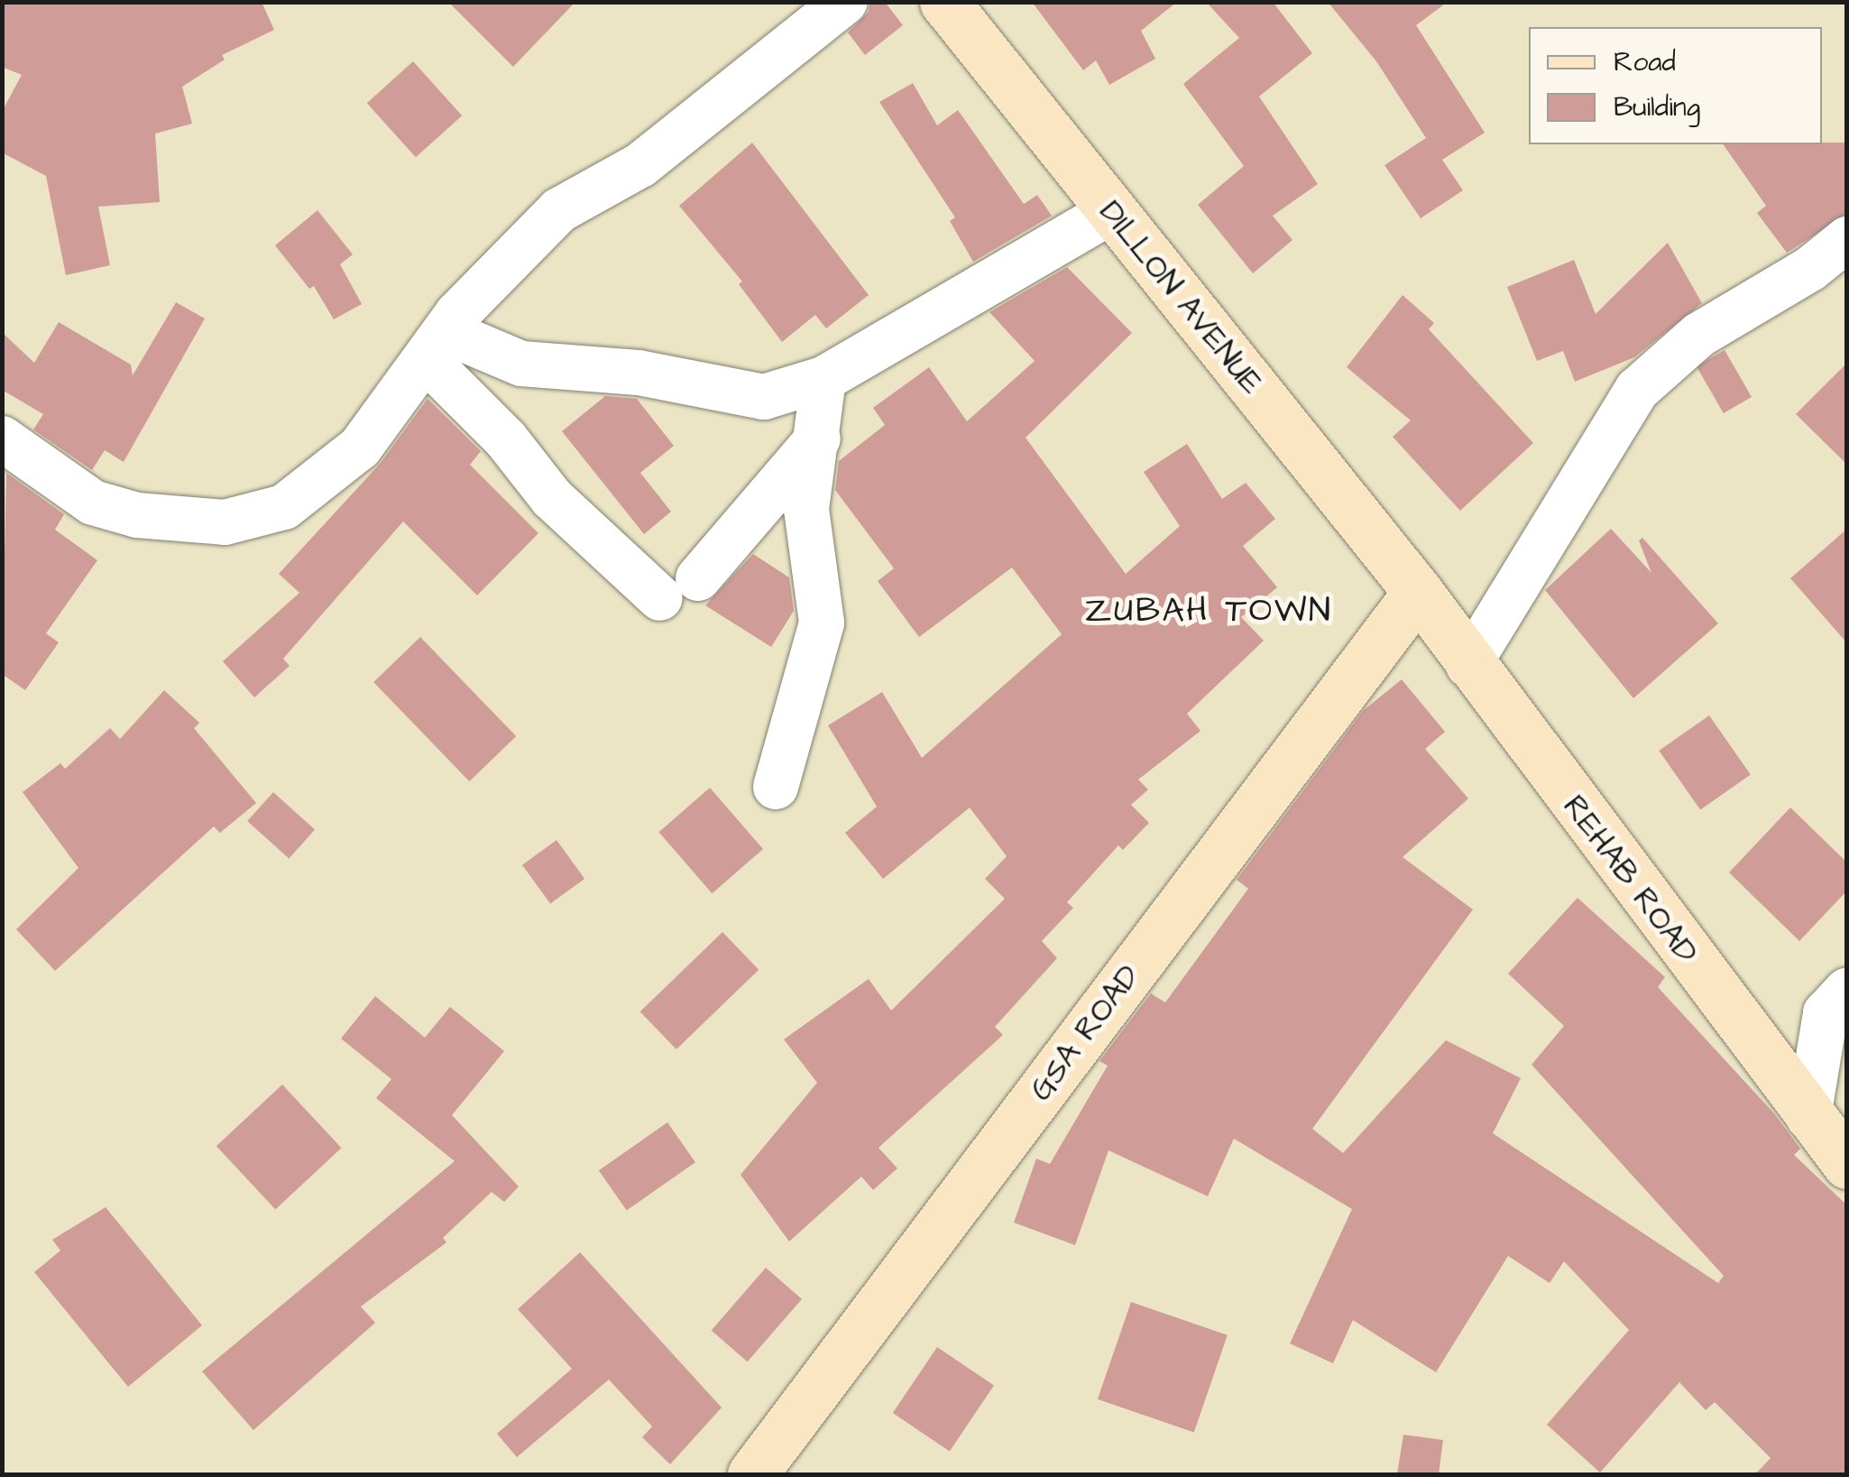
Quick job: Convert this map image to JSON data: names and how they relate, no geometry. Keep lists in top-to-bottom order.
{
  "streets": {
    "street": ["DILLON AVENUE", "REHAB ROAD", "GSA ROAD"]
  },
  "crossings": [
    ["DILLON AVENUE", "REHAB ROAD"],
    ["DILLON AVENUE", "GSA ROAD"],
    ["REHAB ROAD", "GSA ROAD"]
  ],
  "districts": ["ZUBAH TOWN"],
  "legend": ["Road", "Building"]
}
